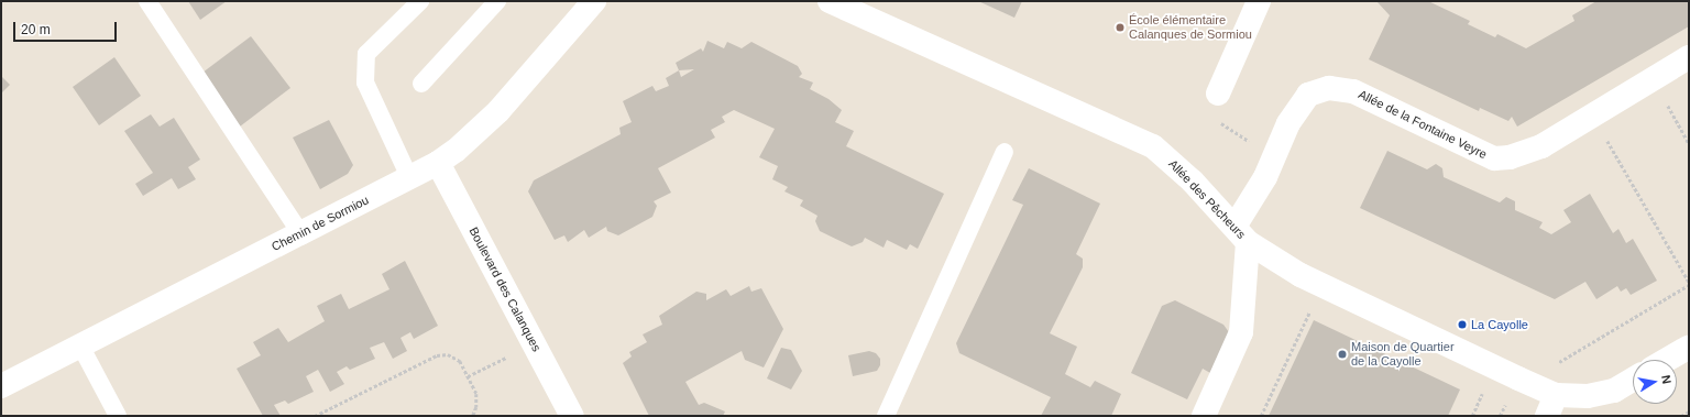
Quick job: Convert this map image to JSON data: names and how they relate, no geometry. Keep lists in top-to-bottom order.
{
  "streets": {
    "street": [
      "Allée de la Fontaine Veyre",
      "Allée des Pêcheurs",
      "Chemin de Sormiou",
      "Boulevard des Calanques"
    ]
  },
  "crossings": [
    ["Allée de la Fontaine Veyre", "Allée des Pêcheurs"],
    ["Chemin de Sormiou", "Boulevard des Calanques"]
  ],
  "places": ["École élémentaire Calanques de Sormiou", "La Cayolle", "Maison de Quartier de la Cayolle"],
  "scale_bar": "20 m",
  "north": "right"
}
